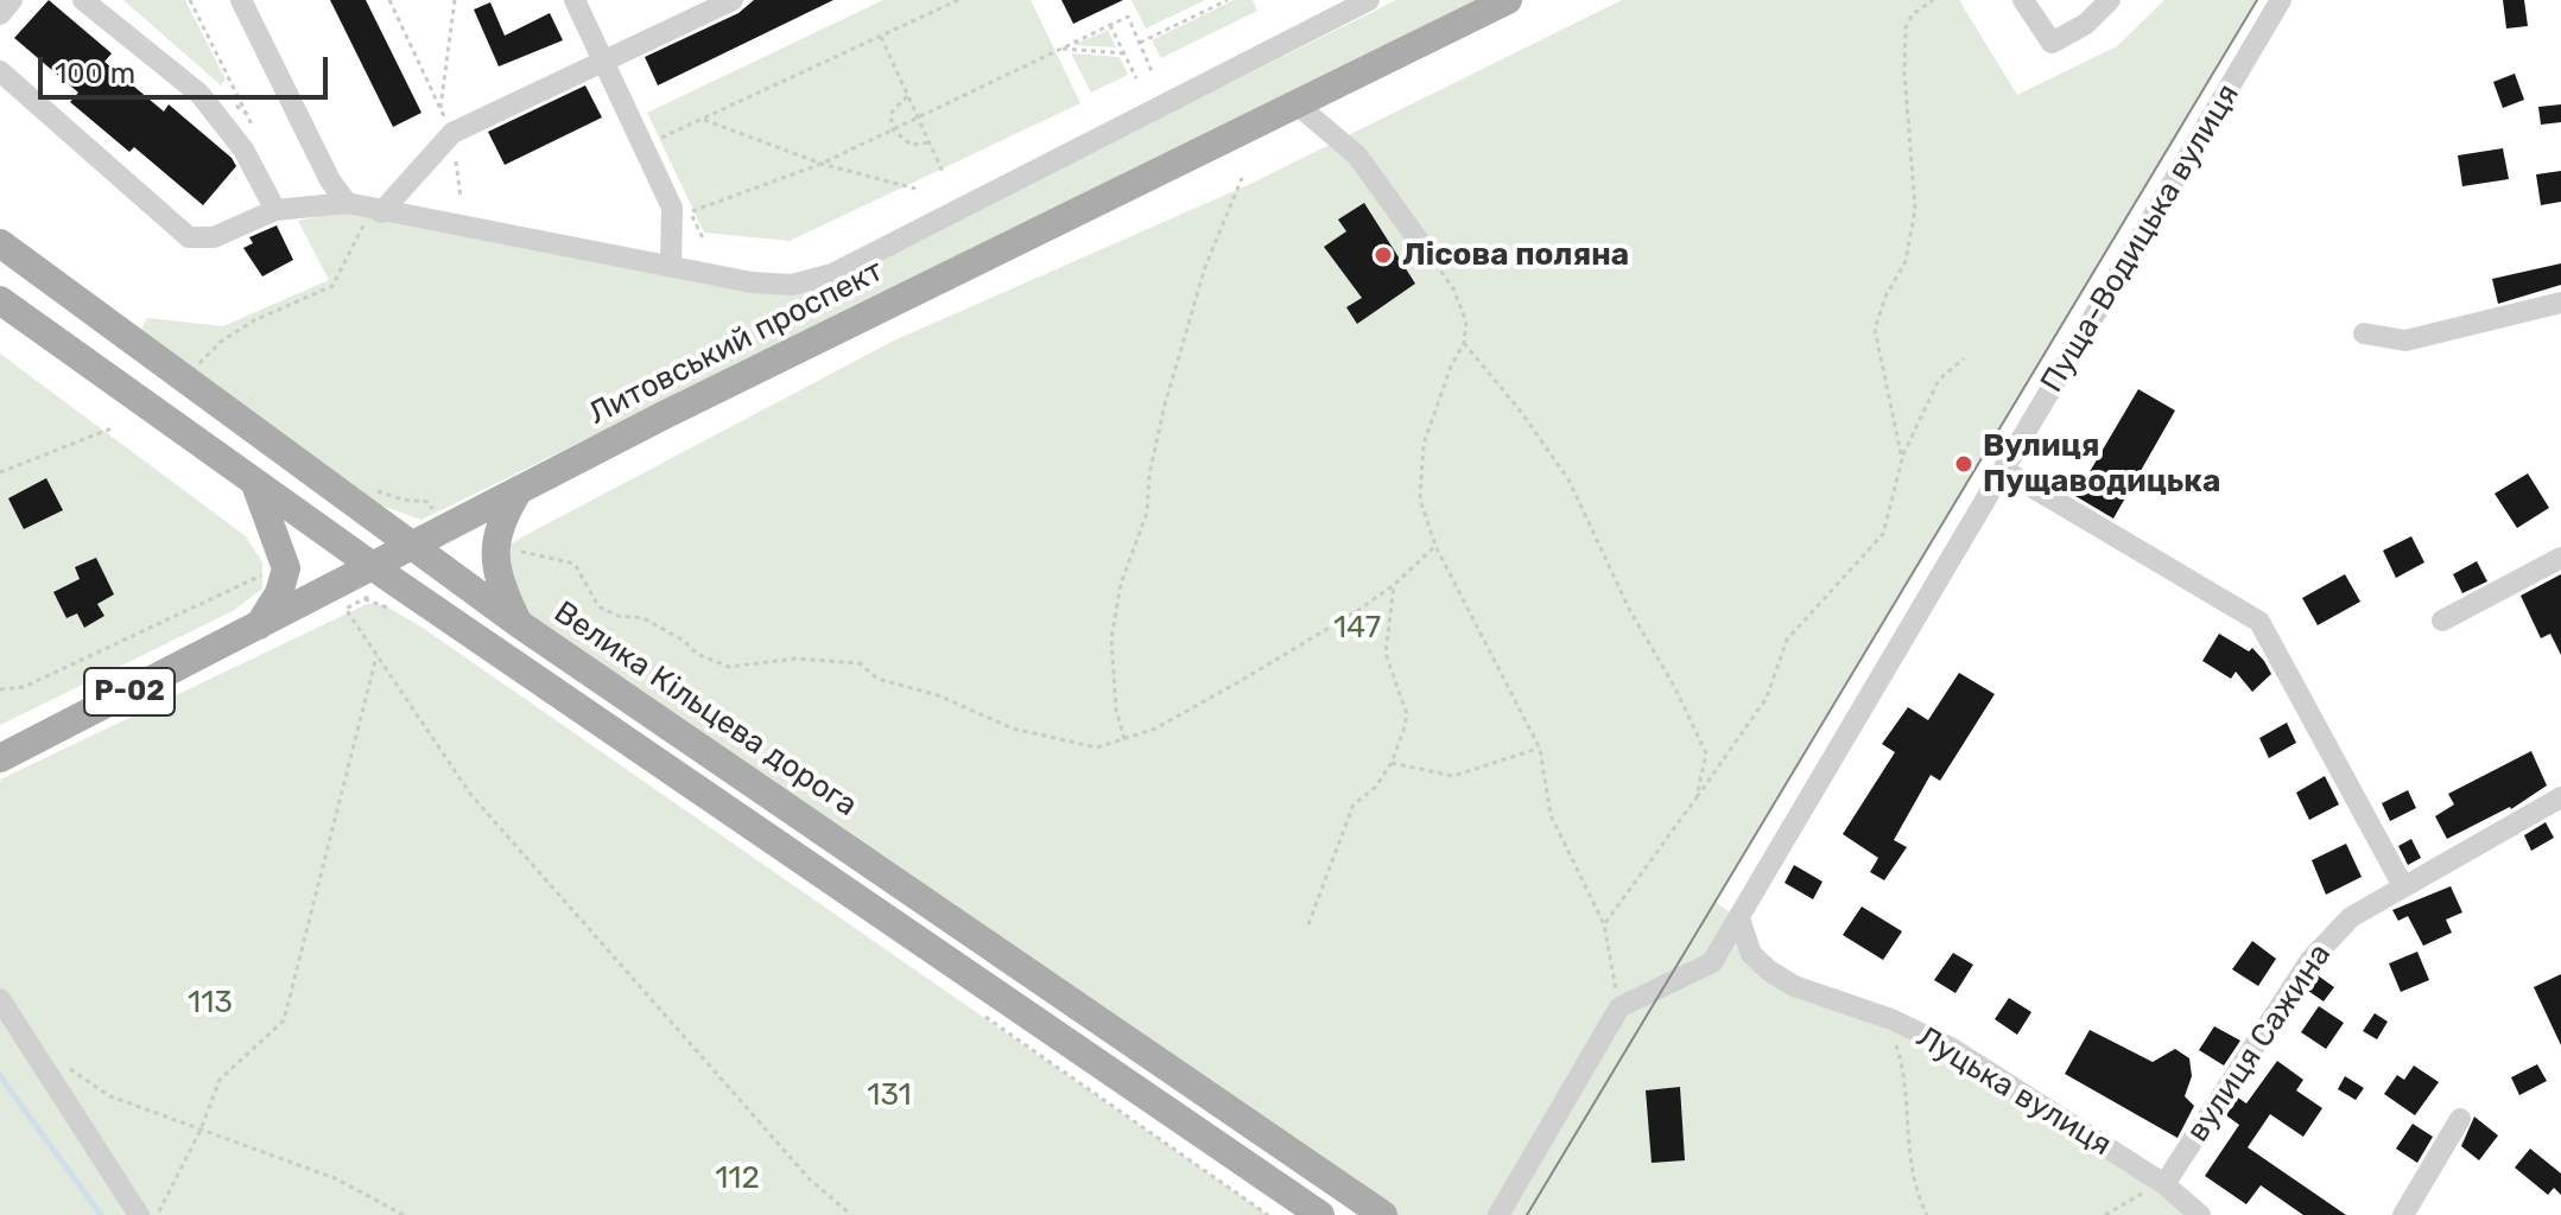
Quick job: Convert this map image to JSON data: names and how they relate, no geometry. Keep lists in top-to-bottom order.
{
  "streets": {
    "main road": ["Литовський проспект", "Р-02", "Велика Кільцева дорога"],
    "street": ["Пуща-Водицька вулиця", "вулиця Сажина", "Луцька вулиця"]
  },
  "crossings": [
    ["Пуща-Водицька вулиця", "Луцька вулиця"],
    ["Литовський проспект", "Велика Кільцева дорога"],
    ["вулиця Сажина", "Луцька вулиця"]
  ],
  "parks": [
    "147",
    "113",
    "131",
    "112"
  ],
  "places": ["Лісова поляна", "Вулиця Пущаводицька"],
  "scale_bar": "100 m"
}
